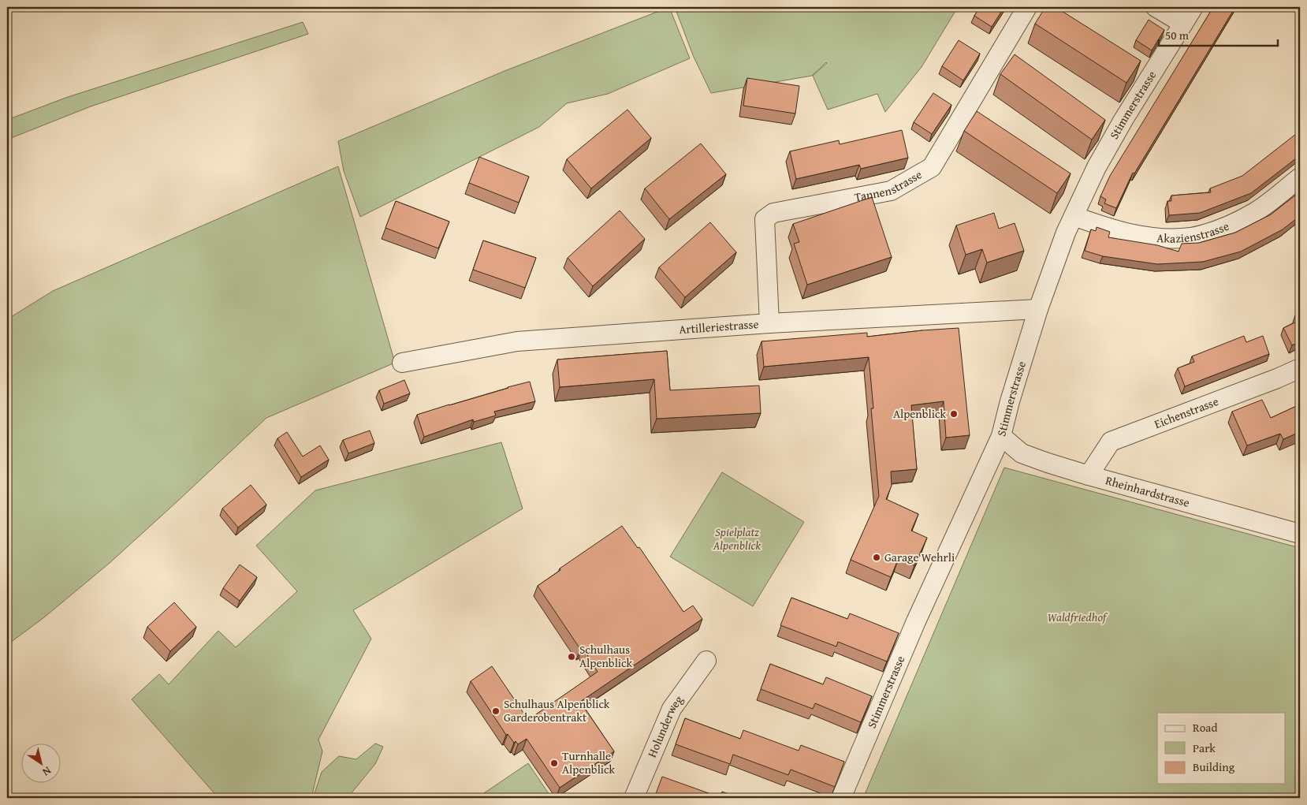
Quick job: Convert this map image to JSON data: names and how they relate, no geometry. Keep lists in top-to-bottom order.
{
  "streets": {
    "street": [
      "Stimmerstrasse",
      "Tannenstrasse",
      "Akazienstrasse",
      "Artilleriestrasse",
      "Eichenstrasse",
      "Rheinhardstrasse",
      "Holunderweg"
    ]
  },
  "crossings": [
    ["Stimmerstrasse", "Akazienstrasse"],
    ["Stimmerstrasse", "Artilleriestrasse"],
    ["Stimmerstrasse", "Rheinhardstrasse"],
    ["Tannenstrasse", "Artilleriestrasse"],
    ["Eichenstrasse", "Rheinhardstrasse"]
  ],
  "parks": ["Spielplatz Alpenblick", "Waldfriedhof"],
  "places": [
    "Alpenblick",
    "Garage Wehrli",
    "Schulhaus Alpenblick",
    "Schulhaus Alpenblick Garderobentrakt",
    "Turnhalle Alpenblick"
  ],
  "legend": ["Road", "Park", "Building"],
  "scale_bar": "50 m",
  "north": "bottom right"
}
